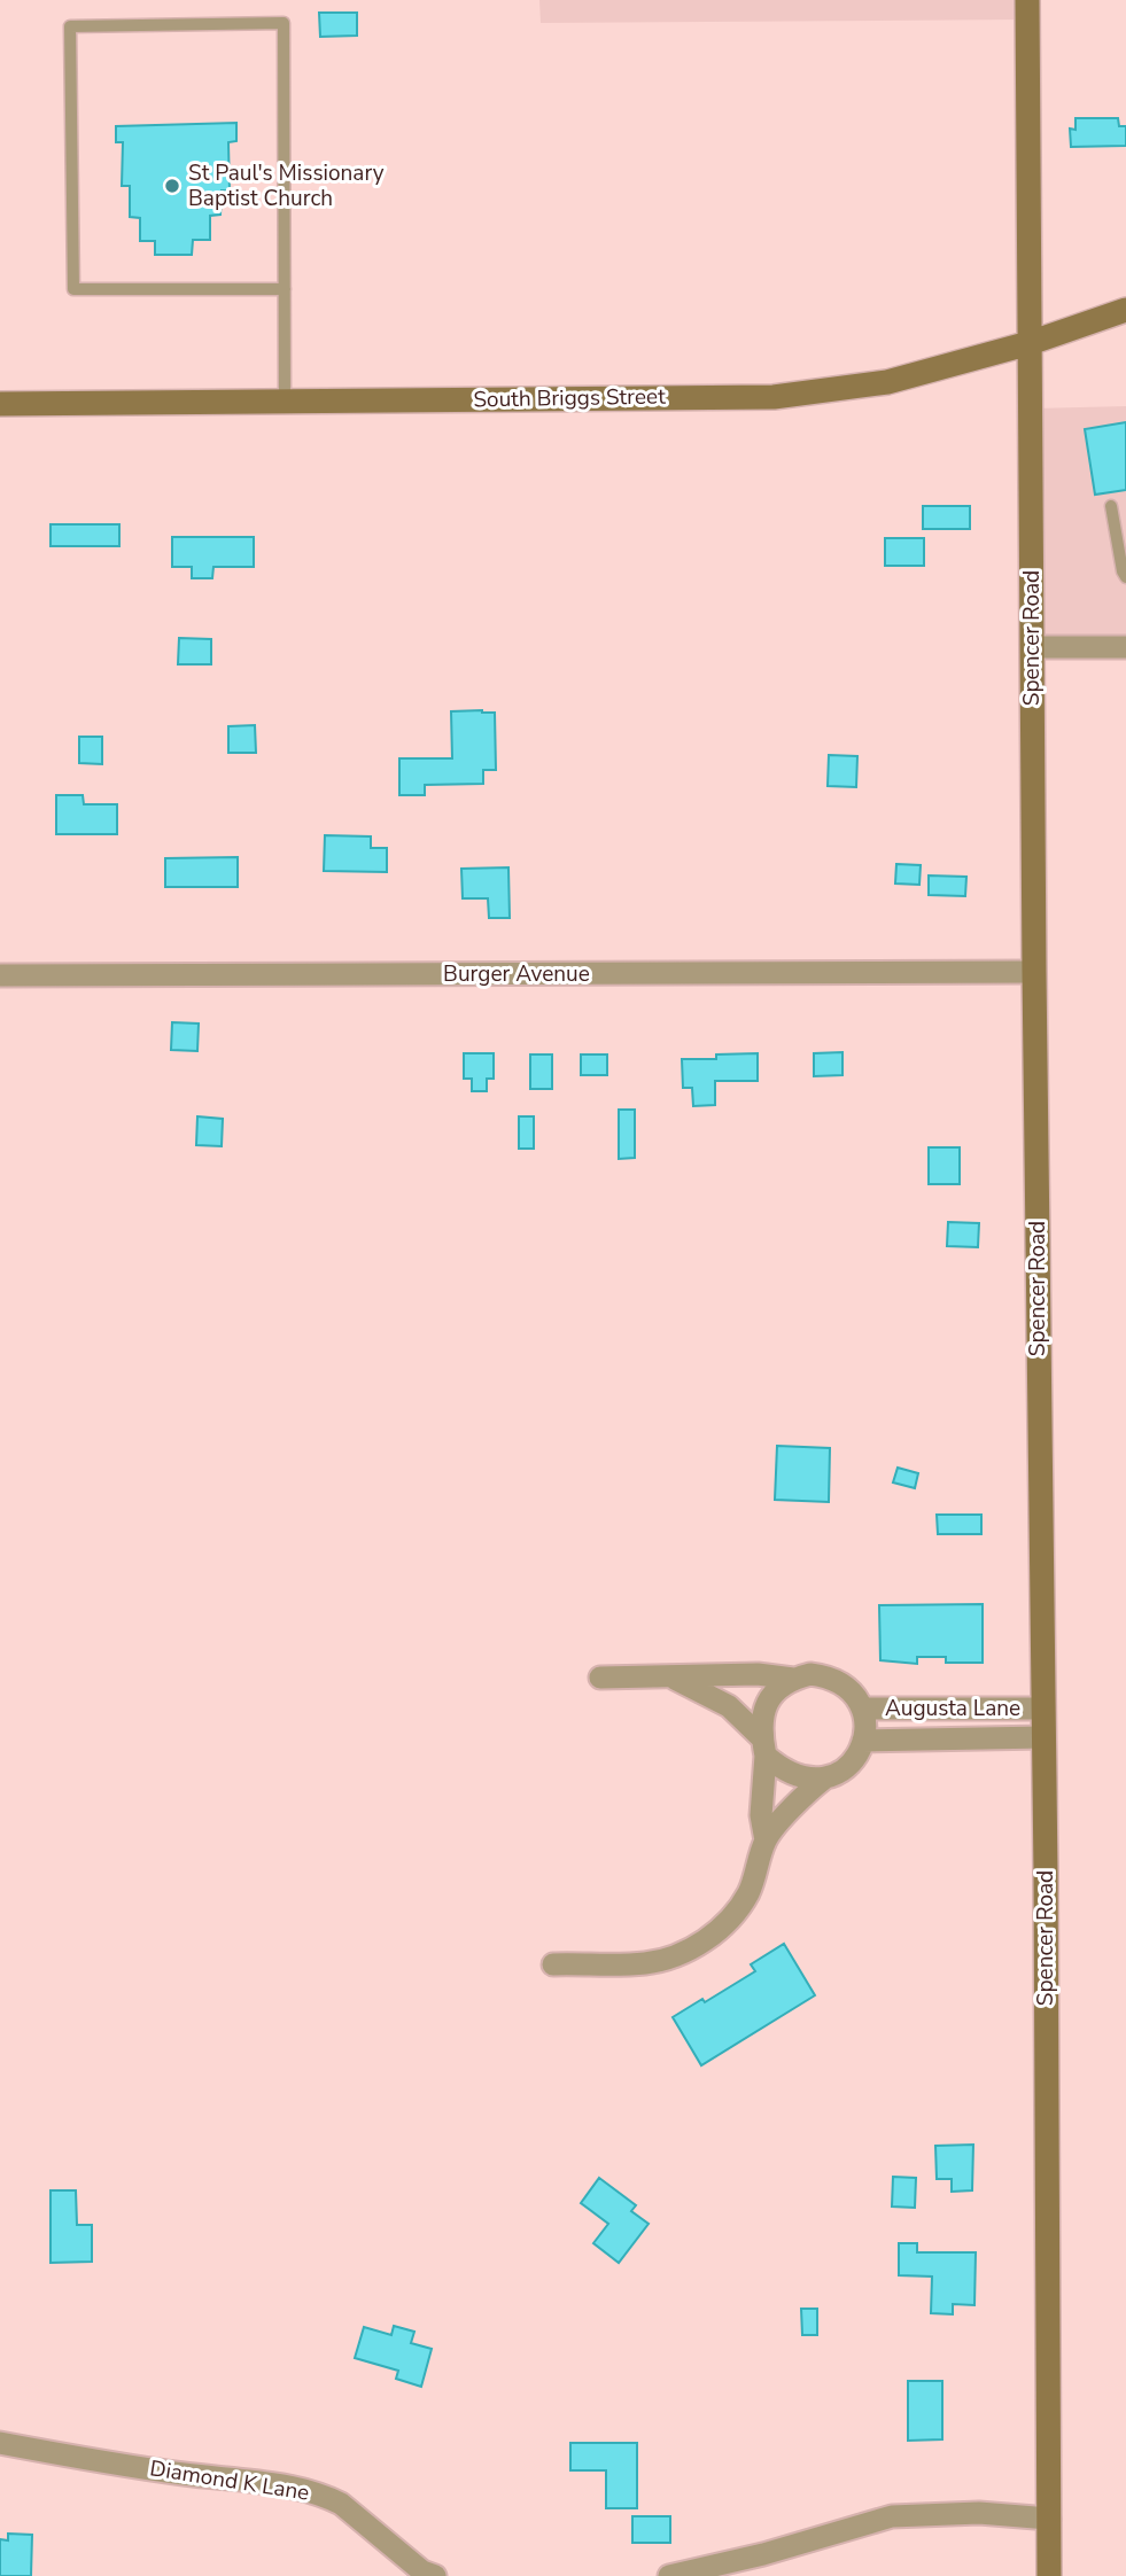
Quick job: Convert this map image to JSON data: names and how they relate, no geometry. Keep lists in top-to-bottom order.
{
  "streets": {
    "street": [
      "South Briggs Street",
      "Spencer Road",
      "Burger Avenue",
      "Augusta Lane",
      "Diamond K Lane"
    ]
  },
  "crossings": [
    ["South Briggs Street", "Spencer Road"],
    ["Spencer Road", "Burger Avenue"],
    ["Spencer Road", "Augusta Lane"]
  ],
  "places": ["St Paul's Missionary Baptist Church"]
}
